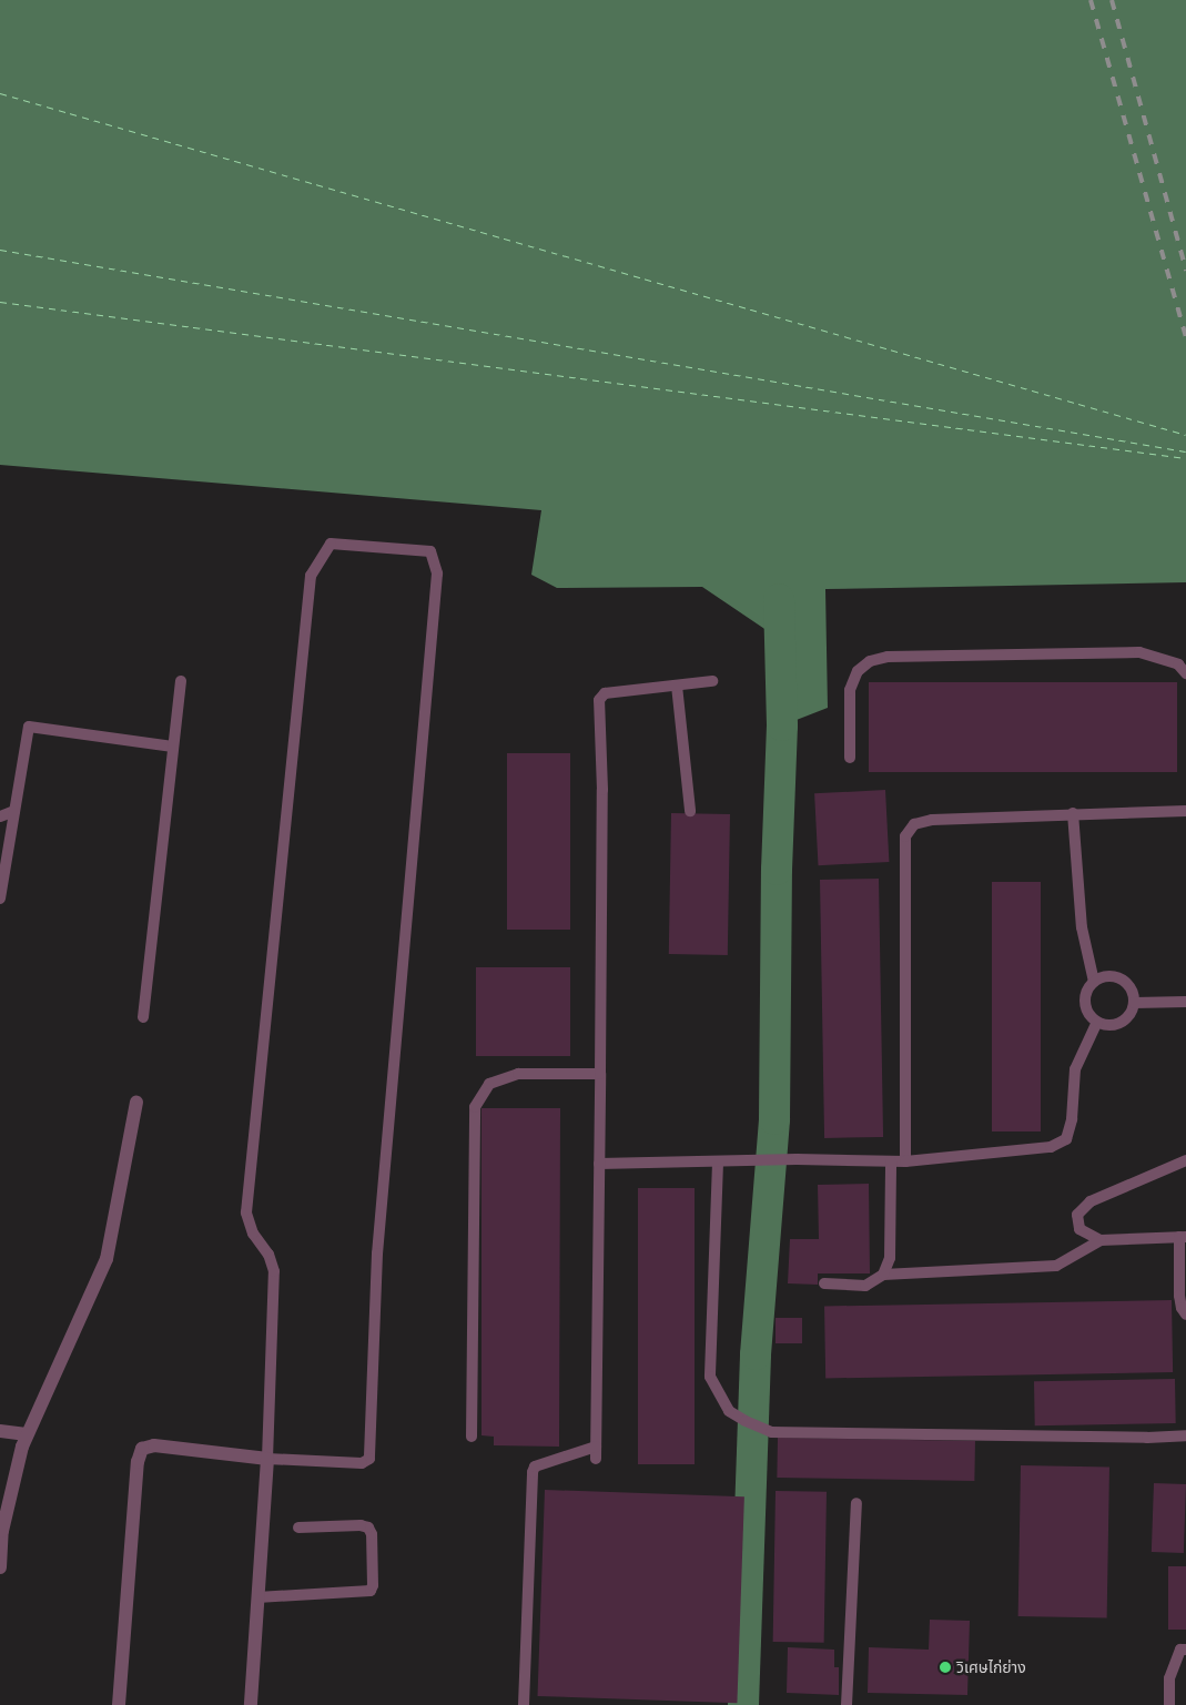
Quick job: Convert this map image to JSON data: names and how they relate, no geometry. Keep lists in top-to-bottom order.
{
  "places": ["วิเศษไก่ย่าง"]
}
